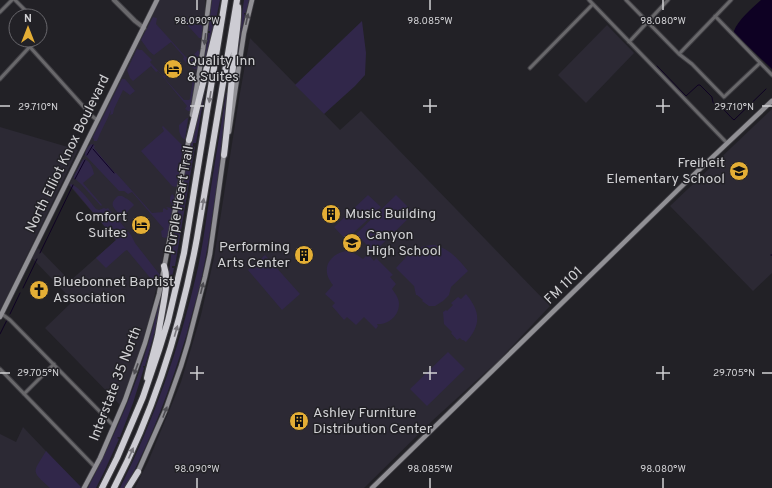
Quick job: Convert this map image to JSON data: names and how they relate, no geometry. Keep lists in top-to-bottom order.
{
  "streets": {
    "highway": ["Purple Heart Trail"],
    "main road": ["North Elliot Knox Boulevard", "FM 1101", "Interstate 35 North"]
  },
  "places": {
    "hotel": ["Quality Inn & Suites", "Comfort Suites"],
    "school or university": ["Freiheit Elementary School", "Canyon High School"],
    "building": ["Music Building", "Performing Arts Center", "Ashley Furniture Distribution Center"],
    "church": ["Bluebonnet Baptist Association"]
  },
  "north": "top",
  "coordinates": [
    "98.090°W",
    "98.085°W",
    "98.080°W",
    "29.710°N",
    "29.705°N"
  ]
}
